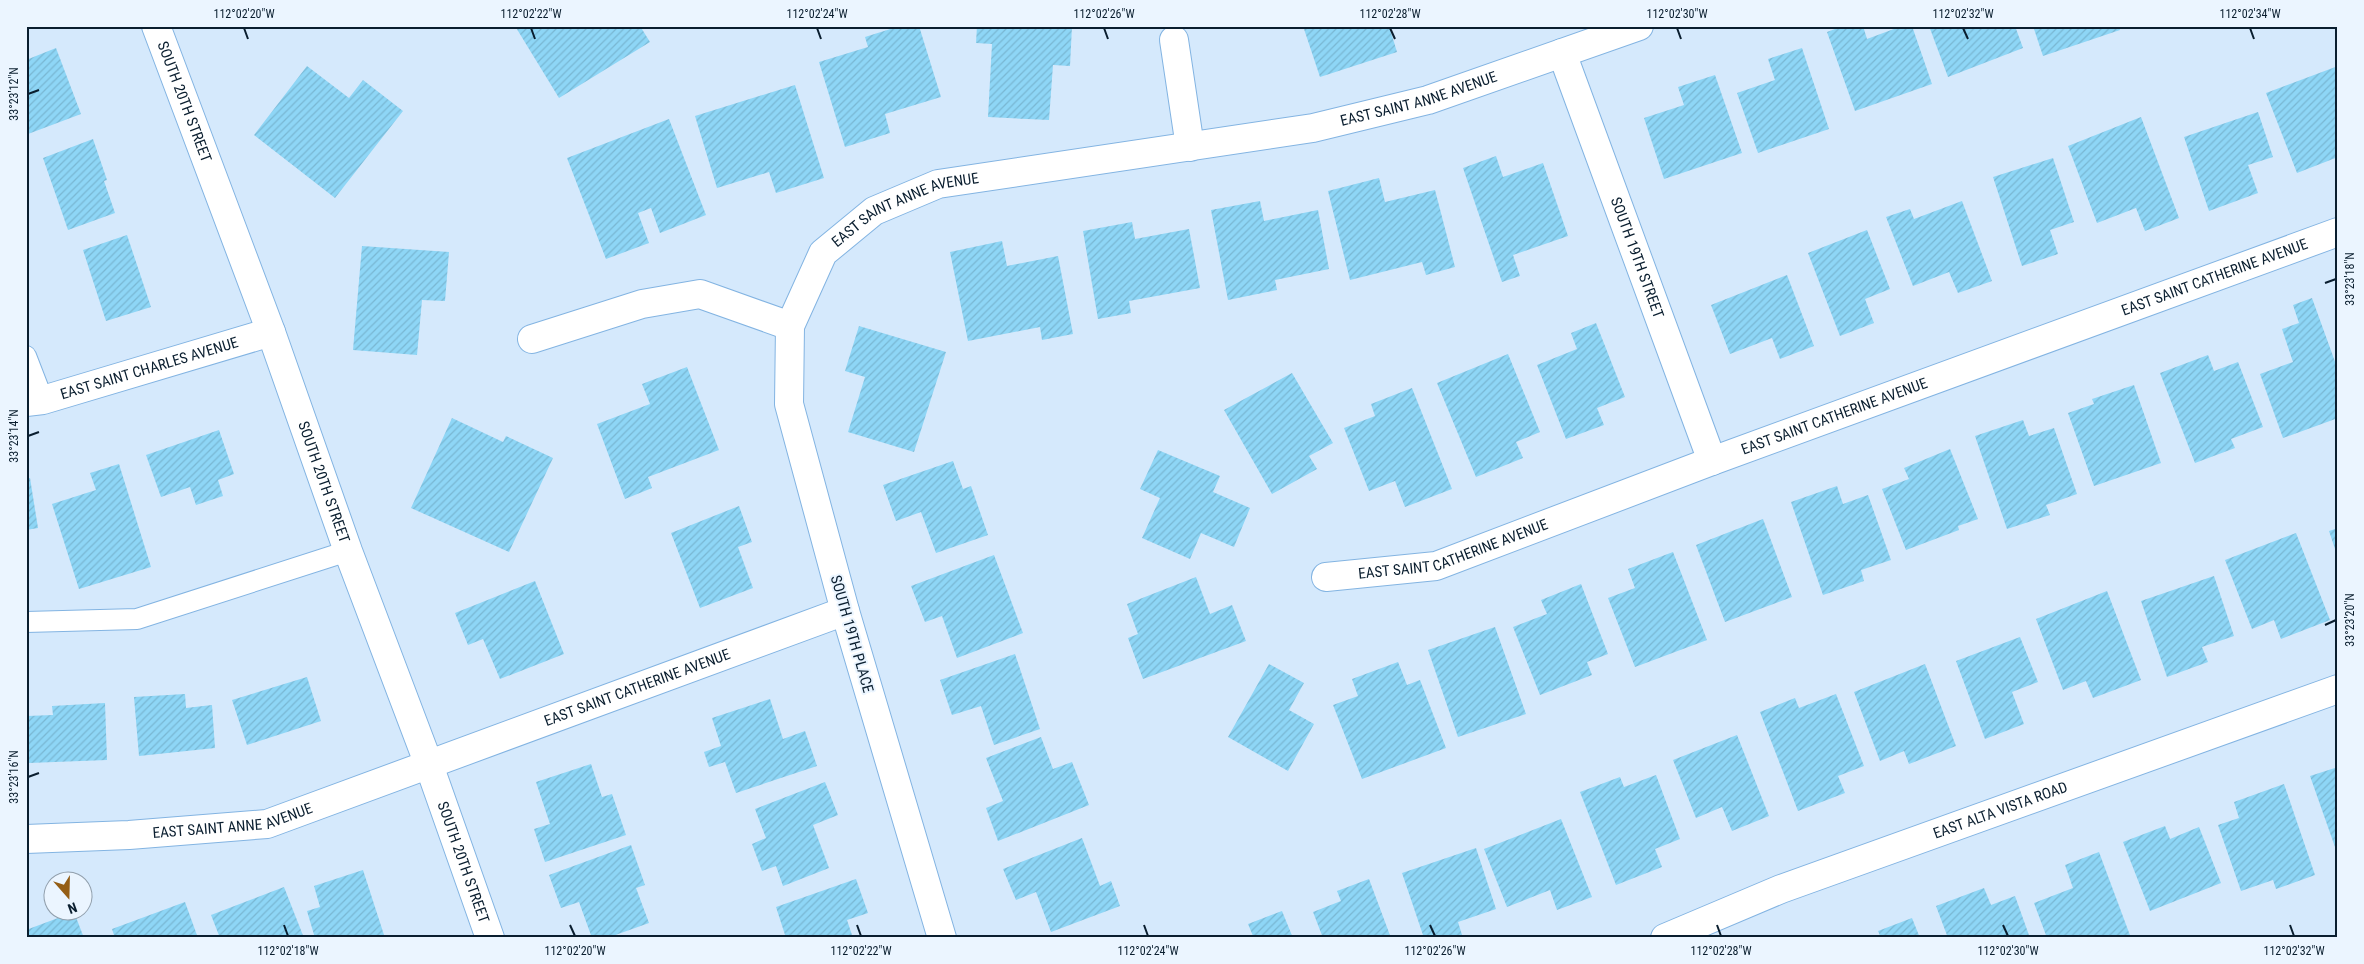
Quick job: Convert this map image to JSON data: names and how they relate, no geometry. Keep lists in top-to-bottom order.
{
  "streets": {
    "street": [
      "EAST SAINT ANNE AVENUE",
      "SOUTH 20TH STREET",
      "SOUTH 19TH STREET",
      "EAST SAINT CATHERINE AVENUE",
      "EAST SAINT CHARLES AVENUE",
      "SOUTH 19TH PLACE",
      "EAST ALTA VISTA ROAD"
    ]
  },
  "crossings": [
    ["EAST SAINT ANNE AVENUE", "SOUTH 20TH STREET"],
    ["EAST SAINT ANNE AVENUE", "SOUTH 19TH STREET"],
    ["EAST SAINT ANNE AVENUE", "EAST SAINT CATHERINE AVENUE"],
    ["EAST SAINT ANNE AVENUE", "SOUTH 19TH PLACE"],
    ["SOUTH 20TH STREET", "EAST SAINT CATHERINE AVENUE"],
    ["SOUTH 20TH STREET", "EAST SAINT CHARLES AVENUE"],
    ["SOUTH 19TH STREET", "EAST SAINT CATHERINE AVENUE"],
    ["EAST SAINT CATHERINE AVENUE", "SOUTH 19TH PLACE"]
  ],
  "north": "bottom",
  "coordinates": [
    "112°02'20\"W",
    "112°02'22\"W",
    "112°02'24\"W",
    "112°02'26\"W",
    "112°02'28\"W",
    "112°02'30\"W",
    "112°02'32\"W",
    "112°02'34\"W",
    "33°23'12\"N",
    "33°23'18\"N",
    "33°23'14\"N",
    "33°23'20\"N",
    "33°23'16\"N",
    "112°02'18\"W"
  ]
}
